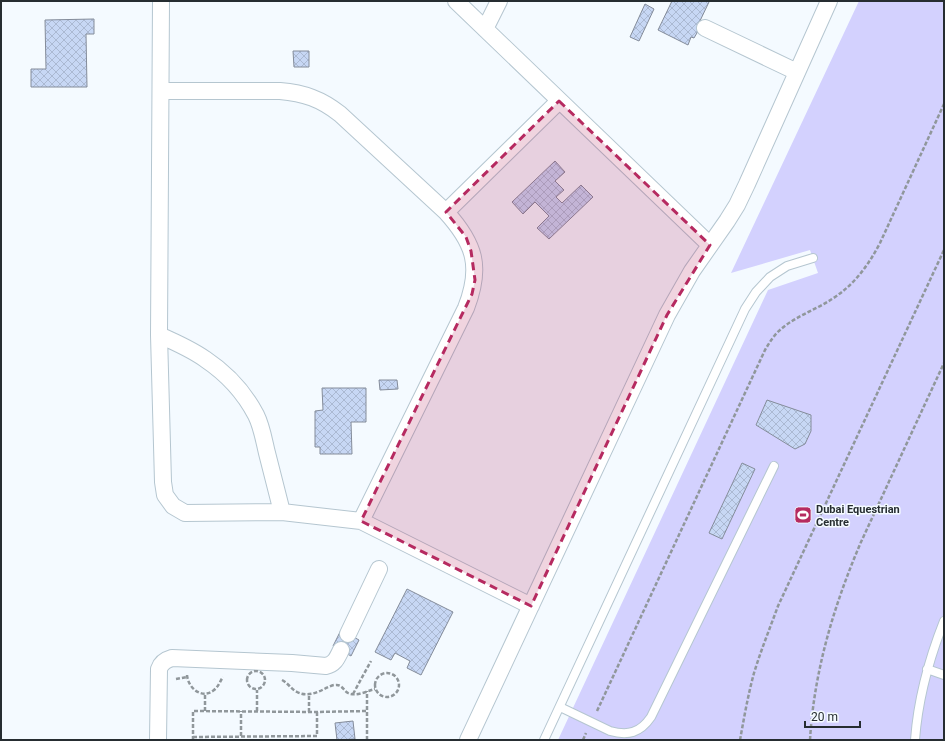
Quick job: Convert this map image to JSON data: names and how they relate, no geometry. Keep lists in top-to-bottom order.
{
  "places": {
    "sports": ["Dubai Equestrian Centre"]
  },
  "scale_bar": "20 m"
}
